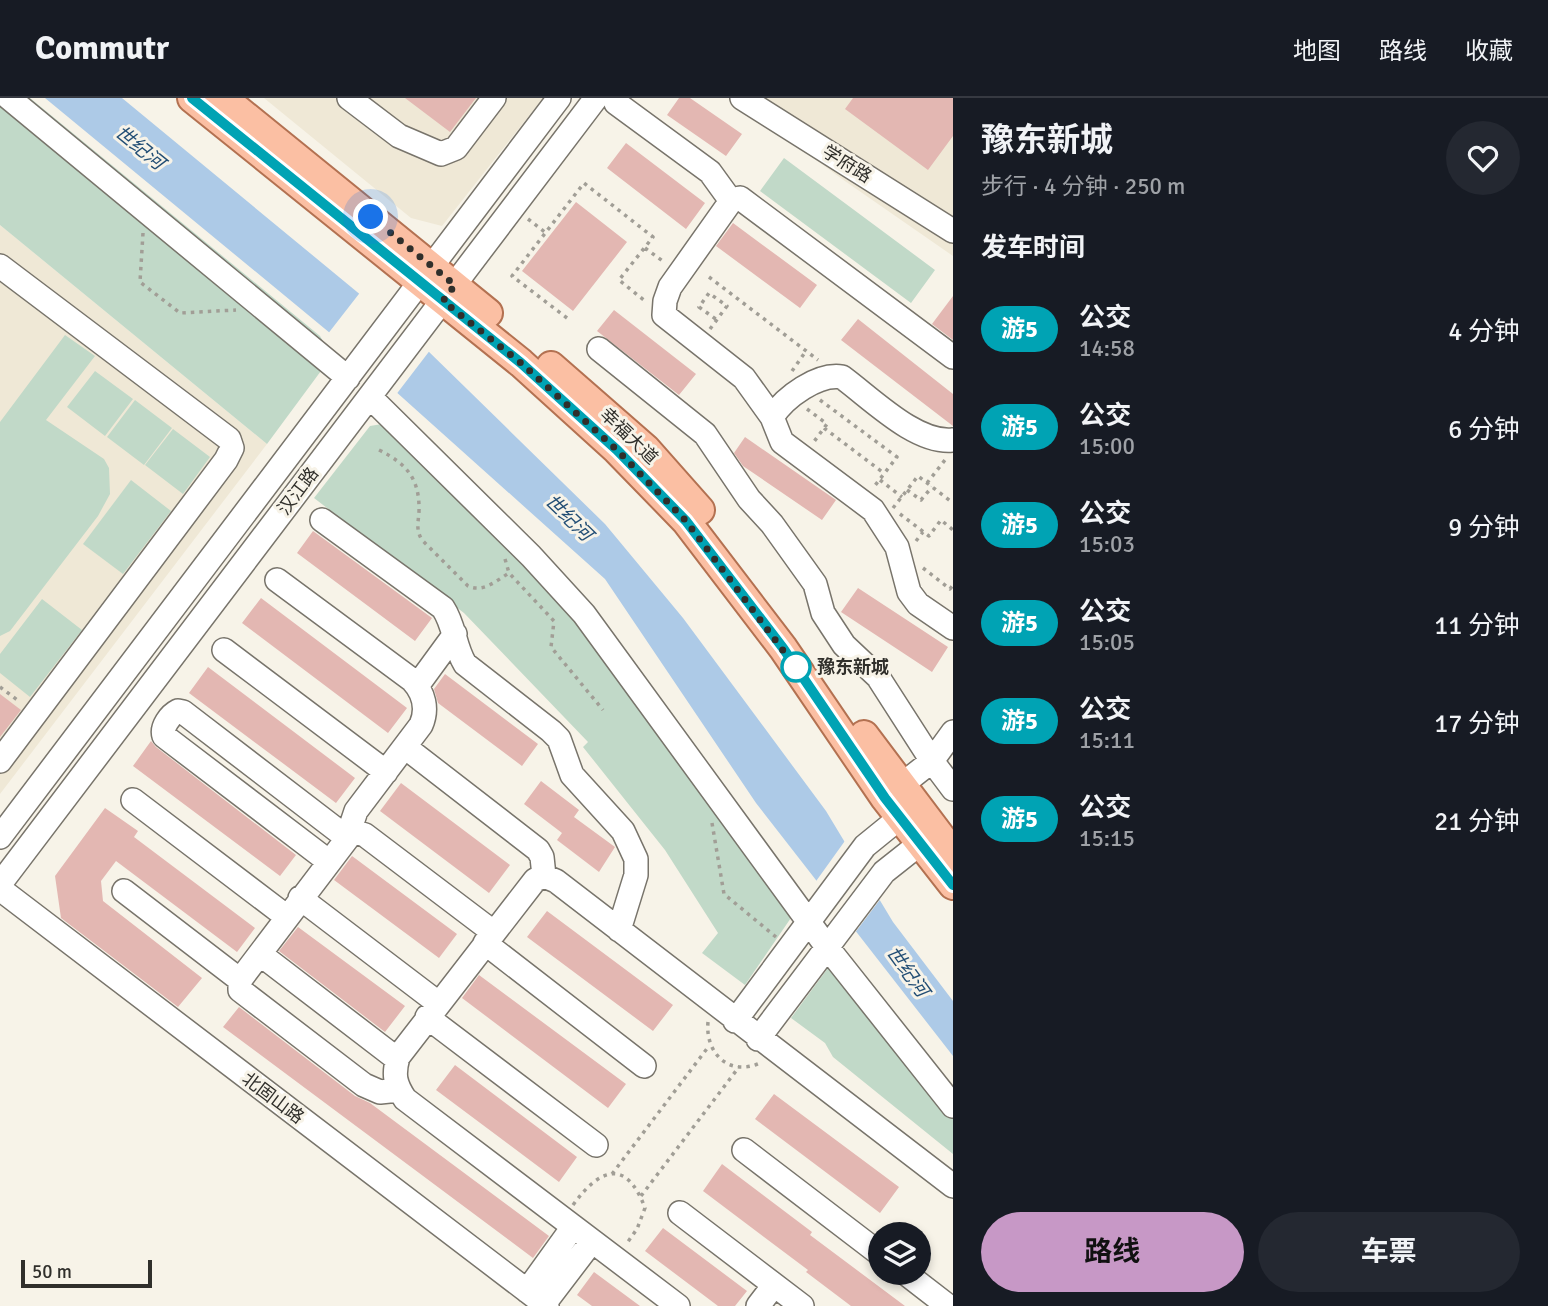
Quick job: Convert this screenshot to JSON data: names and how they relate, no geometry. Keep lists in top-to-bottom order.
{
  "streets": {
    "main road": ["幸福大道"],
    "street": ["学府路", "汉江路", "北固山路"]
  },
  "crossings": [
    ["幸福大道", "汉江路"]
  ],
  "water": ["世纪河"],
  "places": ["豫东新城"],
  "lines": ["bus line 游5"],
  "scale_bar": "50 m",
  "page": {
    "header": "Commutr",
    "nav": ["地图", "路线", "收藏"],
    "heading": [
      ["豫东新城", "步行 · 4 分钟 · 250 m"],
      "发车时间"
    ],
    "list": [
      {
        "mark": "游5",
        "name": "公交",
        "note": "14:58",
        "value": "4 分钟"
      },
      {
        "mark": "游5",
        "name": "公交",
        "note": "15:00",
        "value": "6 分钟"
      },
      {
        "mark": "游5",
        "name": "公交",
        "note": "15:03",
        "value": "9 分钟"
      },
      {
        "mark": "游5",
        "name": "公交",
        "note": "15:05",
        "value": "11 分钟"
      },
      {
        "mark": "游5",
        "name": "公交",
        "note": "15:11",
        "value": "17 分钟"
      },
      {
        "mark": "游5",
        "name": "公交",
        "note": "15:15",
        "value": "21 分钟"
      }
    ],
    "buttons": ["路线", "车票"],
    "scale": "50 m"
  }
}
